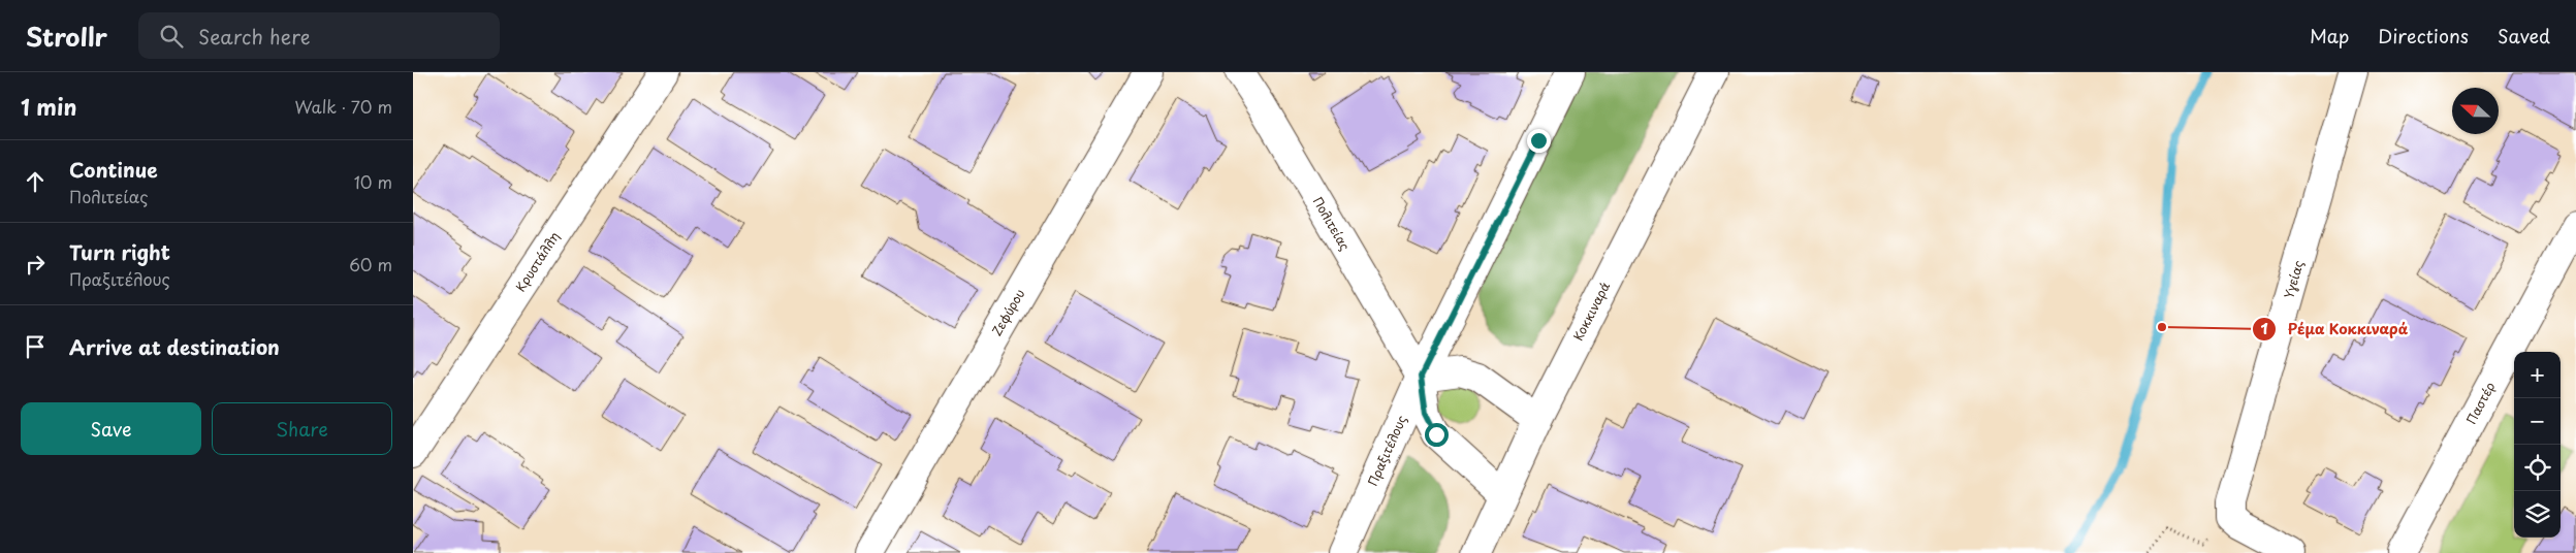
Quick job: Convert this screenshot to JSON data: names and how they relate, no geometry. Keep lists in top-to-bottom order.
{
  "streets": {
    "street": [
      "Πολιτείας",
      "Κρυστάλλη",
      "Υγείας",
      "Κοκκιναρά",
      "Ζεφύρου",
      "Παστέρ",
      "Πραξιτέλους"
    ]
  },
  "crossings": [
    ["Πολιτείας", "Κοκκιναρά"],
    ["Πολιτείας", "Πραξιτέλους"]
  ],
  "places": ["Ρέμα Κοκκιναρά"],
  "north": "left",
  "page": {
    "header": "Strollr",
    "search": "Search here",
    "nav": ["Map", "Directions", "Saved"],
    "heading": ["1 min", "Walk · 70 m"],
    "list": [
      ["Continue", "Πολιτείας", "10 m"],
      ["Turn right", "Πραξιτέλους", "60 m"],
      "Arrive at destination"
    ],
    "map_buttons": ["+", "−"],
    "buttons": ["Save", "Share"]
  }
}
